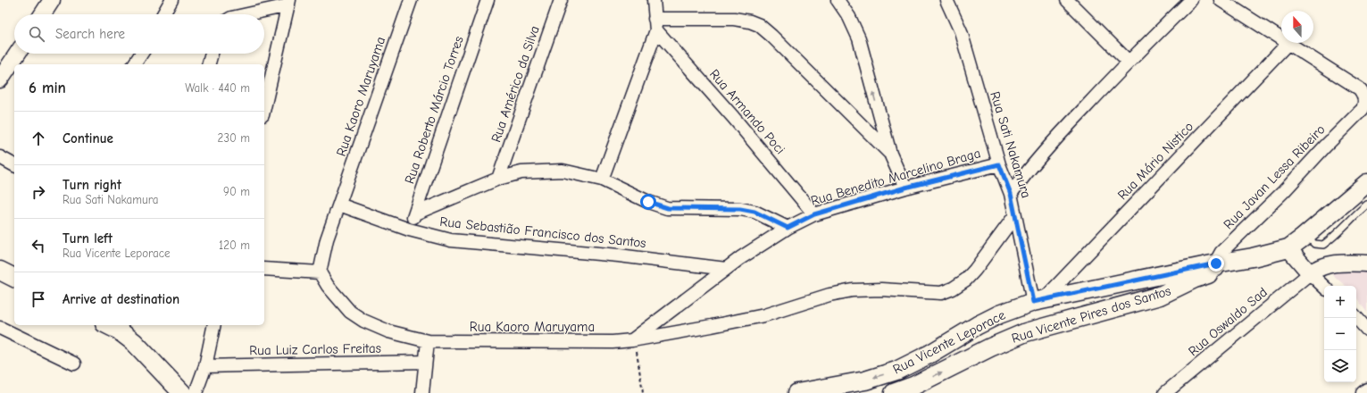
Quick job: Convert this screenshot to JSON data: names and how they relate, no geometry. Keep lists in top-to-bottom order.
{
  "streets": {
    "main road": ["Rua Vicente Pires dos Santos", "Rua Vicente Leporace"],
    "street": [
      "Rua Américo da Silva",
      "Rua Kaoro Maruyama",
      "Rua Roberto Márcio Torres",
      "Rua Armando Poci",
      "Rua Sati Nakamura",
      "Rua Mário Nistico",
      "Rua Benedito Marcelino Braga",
      "Rua Javan Lessa Ribeiro",
      "Rua Sebastião Francisco dos Santos",
      "Rua Oswaldo Sad",
      "Rua Luiz Carlos Freitas"
    ]
  },
  "crossings": [
    ["Rua Kaoro Maruyama", "Rua Sati Nakamura"],
    ["Rua Kaoro Maruyama", "Rua Benedito Marcelino Braga"],
    ["Rua Kaoro Maruyama", "Rua Sebastião Francisco dos Santos"],
    ["Rua Roberto Márcio Torres", "Rua Sebastião Francisco dos Santos"],
    ["Rua Armando Poci", "Rua Benedito Marcelino Braga"],
    ["Rua Sati Nakamura", "Rua Mário Nistico"],
    ["Rua Sati Nakamura", "Rua Benedito Marcelino Braga"],
    ["Rua Sati Nakamura", "Rua Vicente Leporace"],
    ["Rua Mário Nistico", "Rua Vicente Leporace"],
    ["Rua Benedito Marcelino Braga", "Rua Sebastião Francisco dos Santos"],
    ["Rua Javan Lessa Ribeiro", "Rua Vicente Pires dos Santos"],
    ["Rua Javan Lessa Ribeiro", "Rua Vicente Leporace"],
    ["Rua Vicente Pires dos Santos", "Rua Vicente Leporace"]
  ],
  "one_way": ["Rua Vicente Pires dos Santos", "Rua Vicente Leporace"],
  "north": "top",
  "page": {
    "search": "Search here",
    "heading": ["6 min", "Walk · 440 m"],
    "list": [
      ["Continue", "230 m"],
      ["Turn right", "Rua Sati Nakamura", "90 m"],
      ["Turn left", "Rua Vicente Leporace", "120 m"],
      "Arrive at destination"
    ],
    "map_buttons": ["+", "−"]
  }
}
